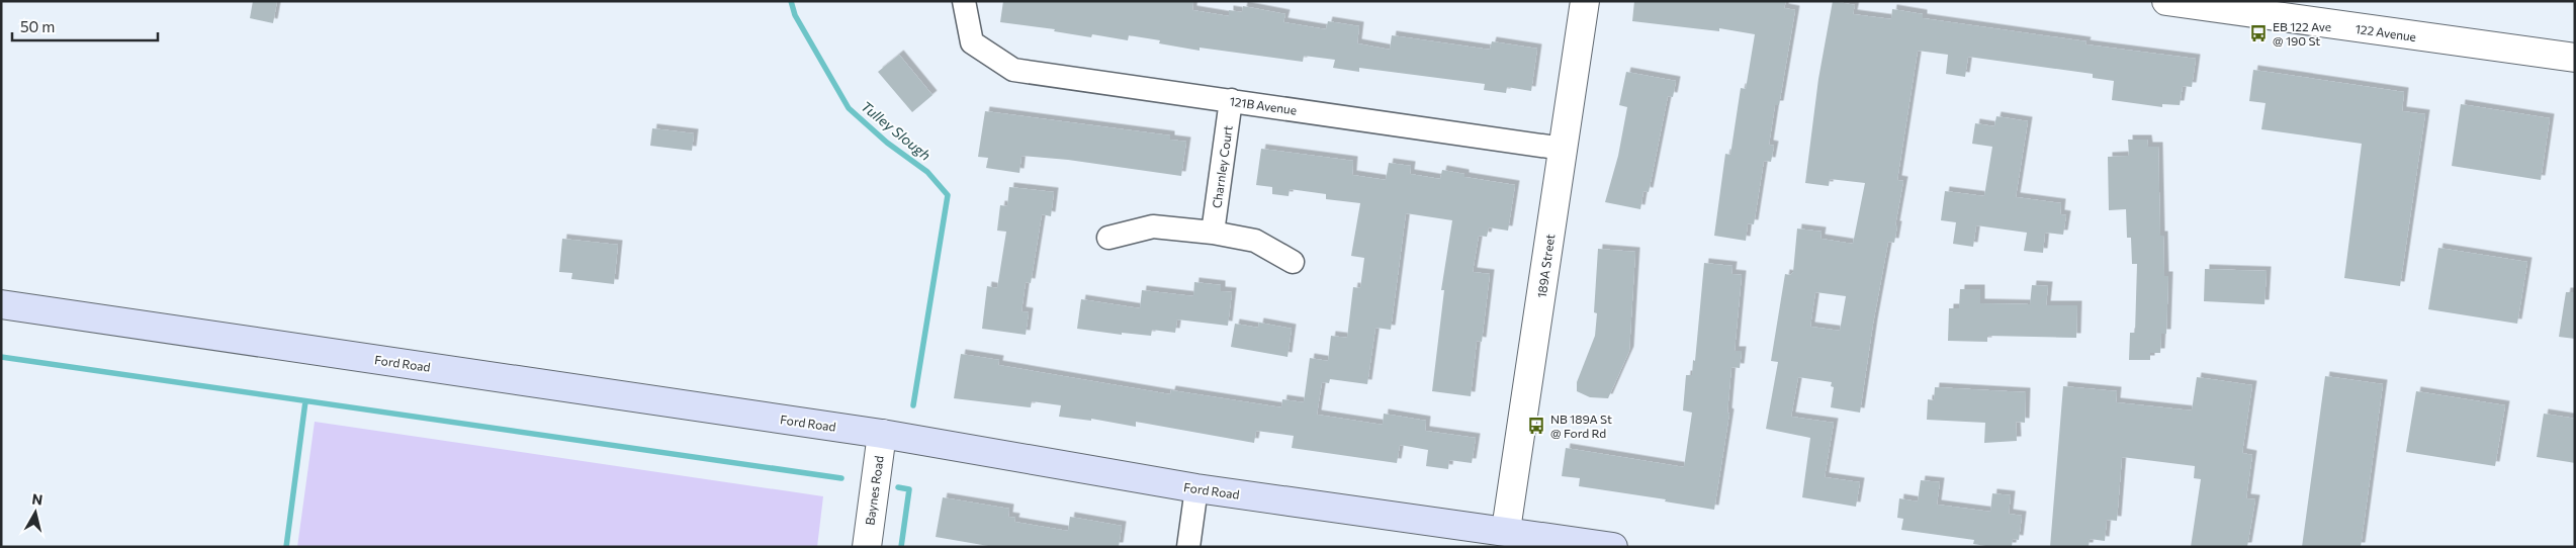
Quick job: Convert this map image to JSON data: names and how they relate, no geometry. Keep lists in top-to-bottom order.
{
  "streets": {
    "main road": ["Ford Road"],
    "street": [
      "122 Avenue",
      "121B Avenue",
      "Charnley Court",
      "189A Street",
      "Baynes Road"
    ]
  },
  "crossings": [
    ["121B Avenue", "Charnley Court"],
    ["121B Avenue", "189A Street"],
    ["189A Street", "Ford Road"],
    ["Ford Road", "Baynes Road"]
  ],
  "water": ["Tulley Slough"],
  "places": {
    "bus stop": ["EB 122 Ave @ 190 St", "NB 189A St @ Ford Rd"]
  },
  "scale_bar": "50 m",
  "north": "top"
}
